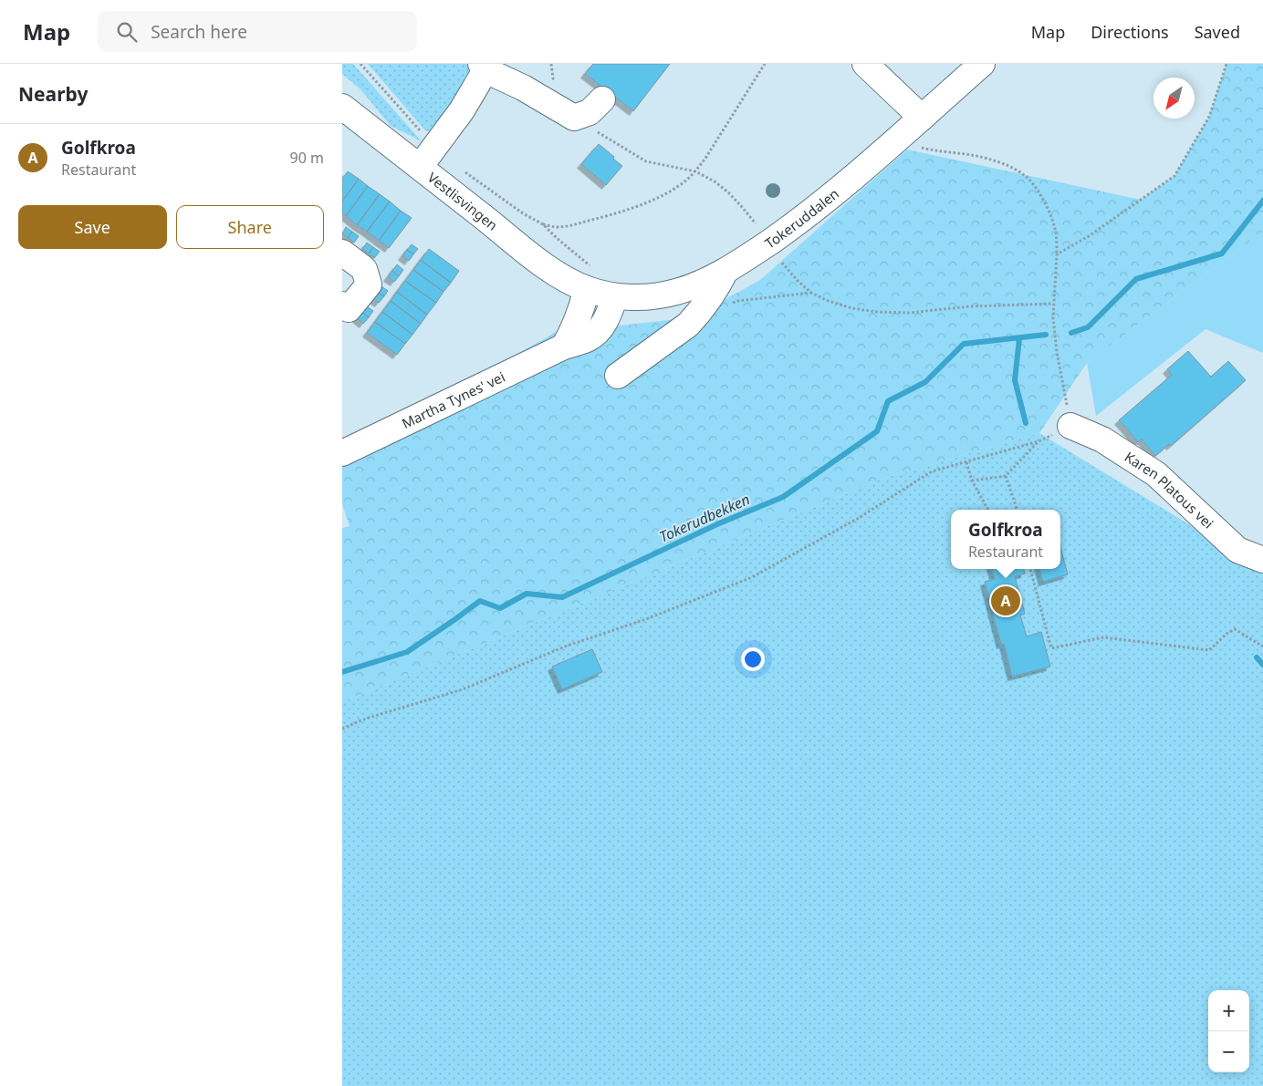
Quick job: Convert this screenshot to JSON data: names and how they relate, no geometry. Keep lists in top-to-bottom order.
{
  "streets": {
    "street": [
      "Vestlisvingen",
      "Tokeruddalen",
      "Martha Tynes' vei",
      "Karen Platous vei"
    ]
  },
  "crossings": [
    ["Vestlisvingen", "Tokeruddalen"],
    ["Tokeruddalen", "Martha Tynes' vei"]
  ],
  "water": ["Tokerudbekken"],
  "north": "bottom left",
  "page": {
    "header": "Map",
    "search": "Search here",
    "nav": ["Map", "Directions", "Saved"],
    "heading": "Nearby",
    "list": [
      {
        "mark": "A",
        "name": "Golfkroa",
        "note": "Restaurant",
        "value": "90 m"
      }
    ],
    "buttons": ["Save", "Share"],
    "popup": ["Golfkroa", "Restaurant"],
    "pins": "A",
    "map_buttons": ["+", "−"]
  }
}
